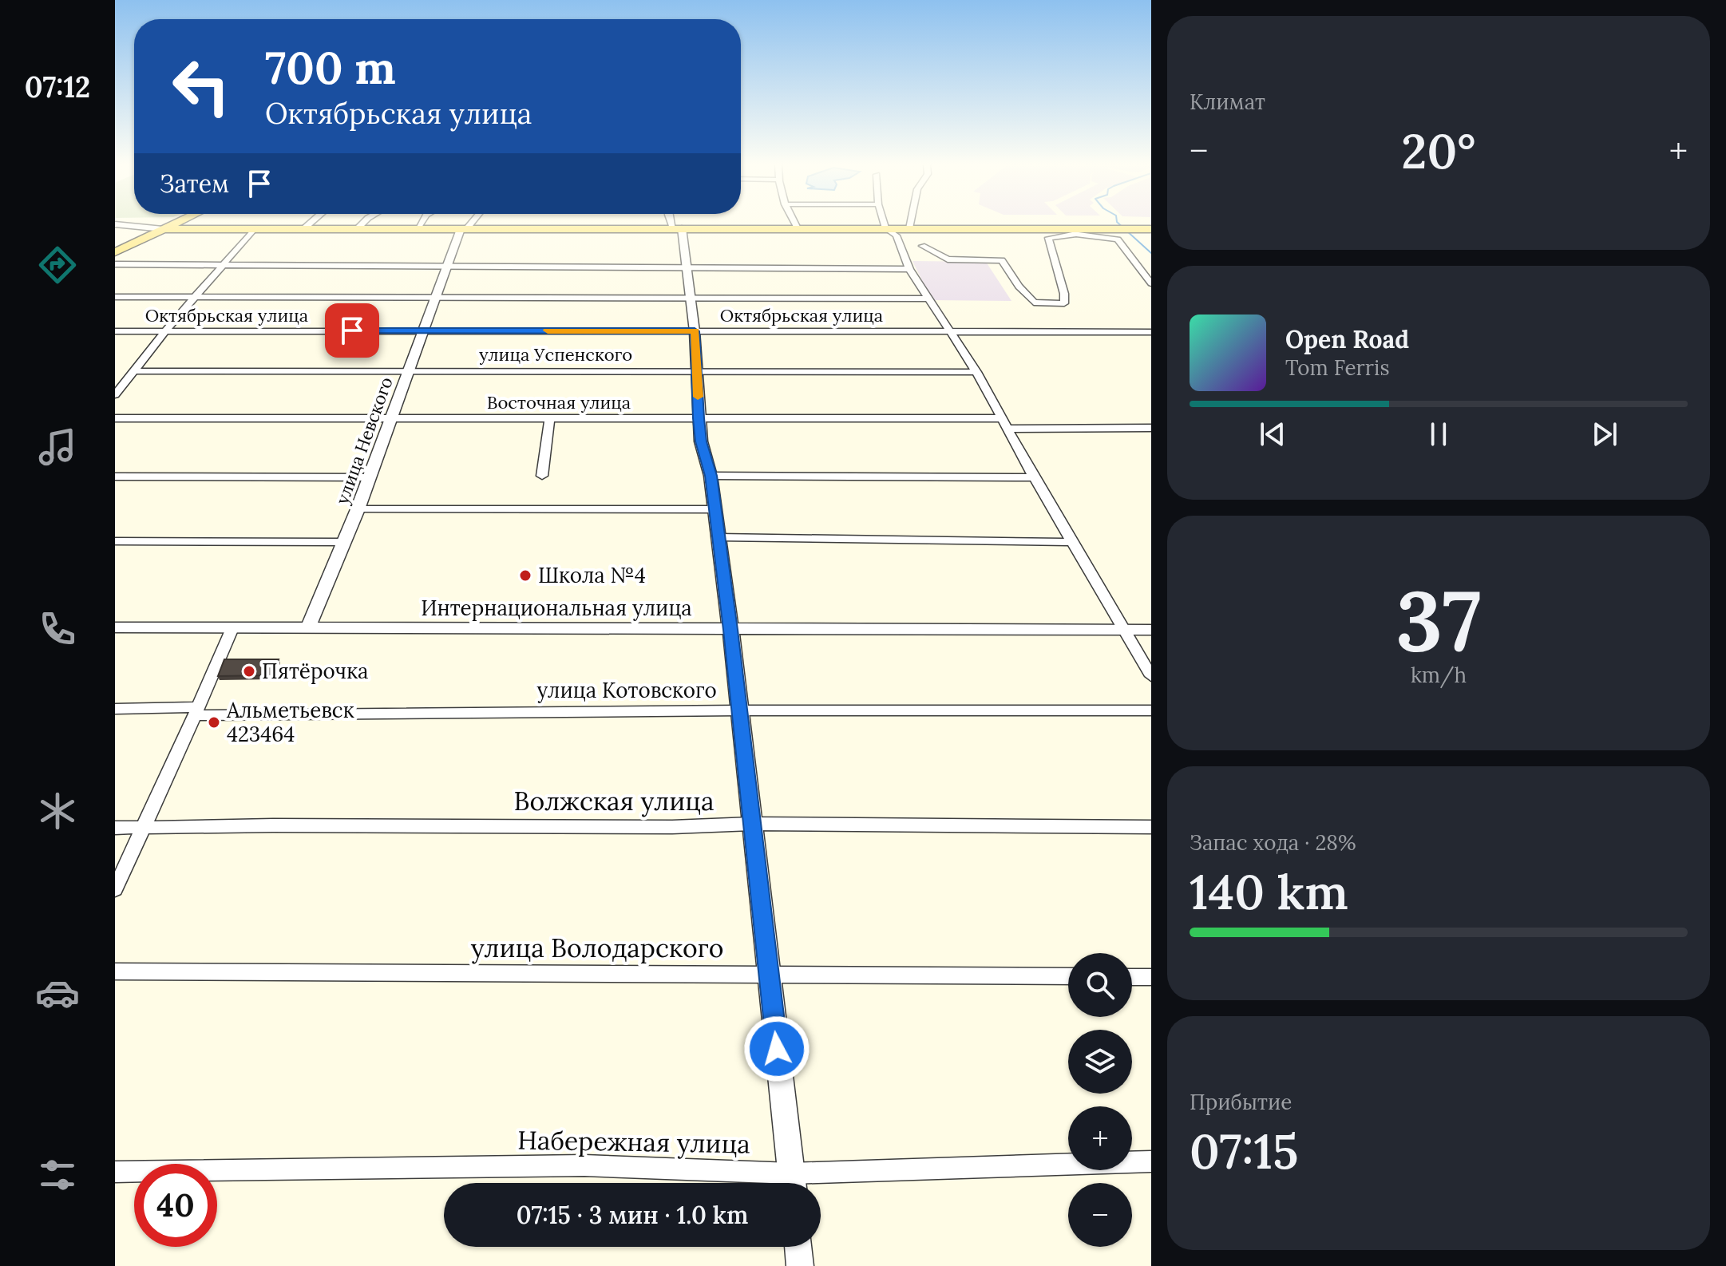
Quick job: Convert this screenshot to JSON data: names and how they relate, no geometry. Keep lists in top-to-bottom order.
{
  "streets": {
    "street": [
      "Октябрьская улица",
      "улица Успенского",
      "Восточная улица",
      "улица Невского",
      "Интернациональная улица",
      "улица Котовского",
      "Волжская улица",
      "улица Володарского",
      "Набережная улица"
    ]
  },
  "crossings": [
    ["Октябрьская улица", "улица Невского"],
    ["улица Успенского", "улица Невского"],
    ["Восточная улица", "улица Невского"],
    ["улица Невского", "Интернациональная улица"]
  ],
  "places": ["Школа №4", "Пятёрочка", "Альметьевск 423464"],
  "page": {
    "tabs": "07:12",
    "tile": [
      "Климат",
      ["37", "km/h"],
      ["Запас хода · 28%", "140 km"],
      ["Прибытие", "07:15"]
    ],
    "turn": ["700 m", "Октябрьская улица"],
    "heat": ["−", "20°", "+"],
    "then": "Затем",
    "song": ["Open Road", "Tom Ferris"],
    "map_buttons": ["+", "−"],
    "limit": "40",
    "trip": "07:15 · 3 мин · 1.0 km"
  }
}
